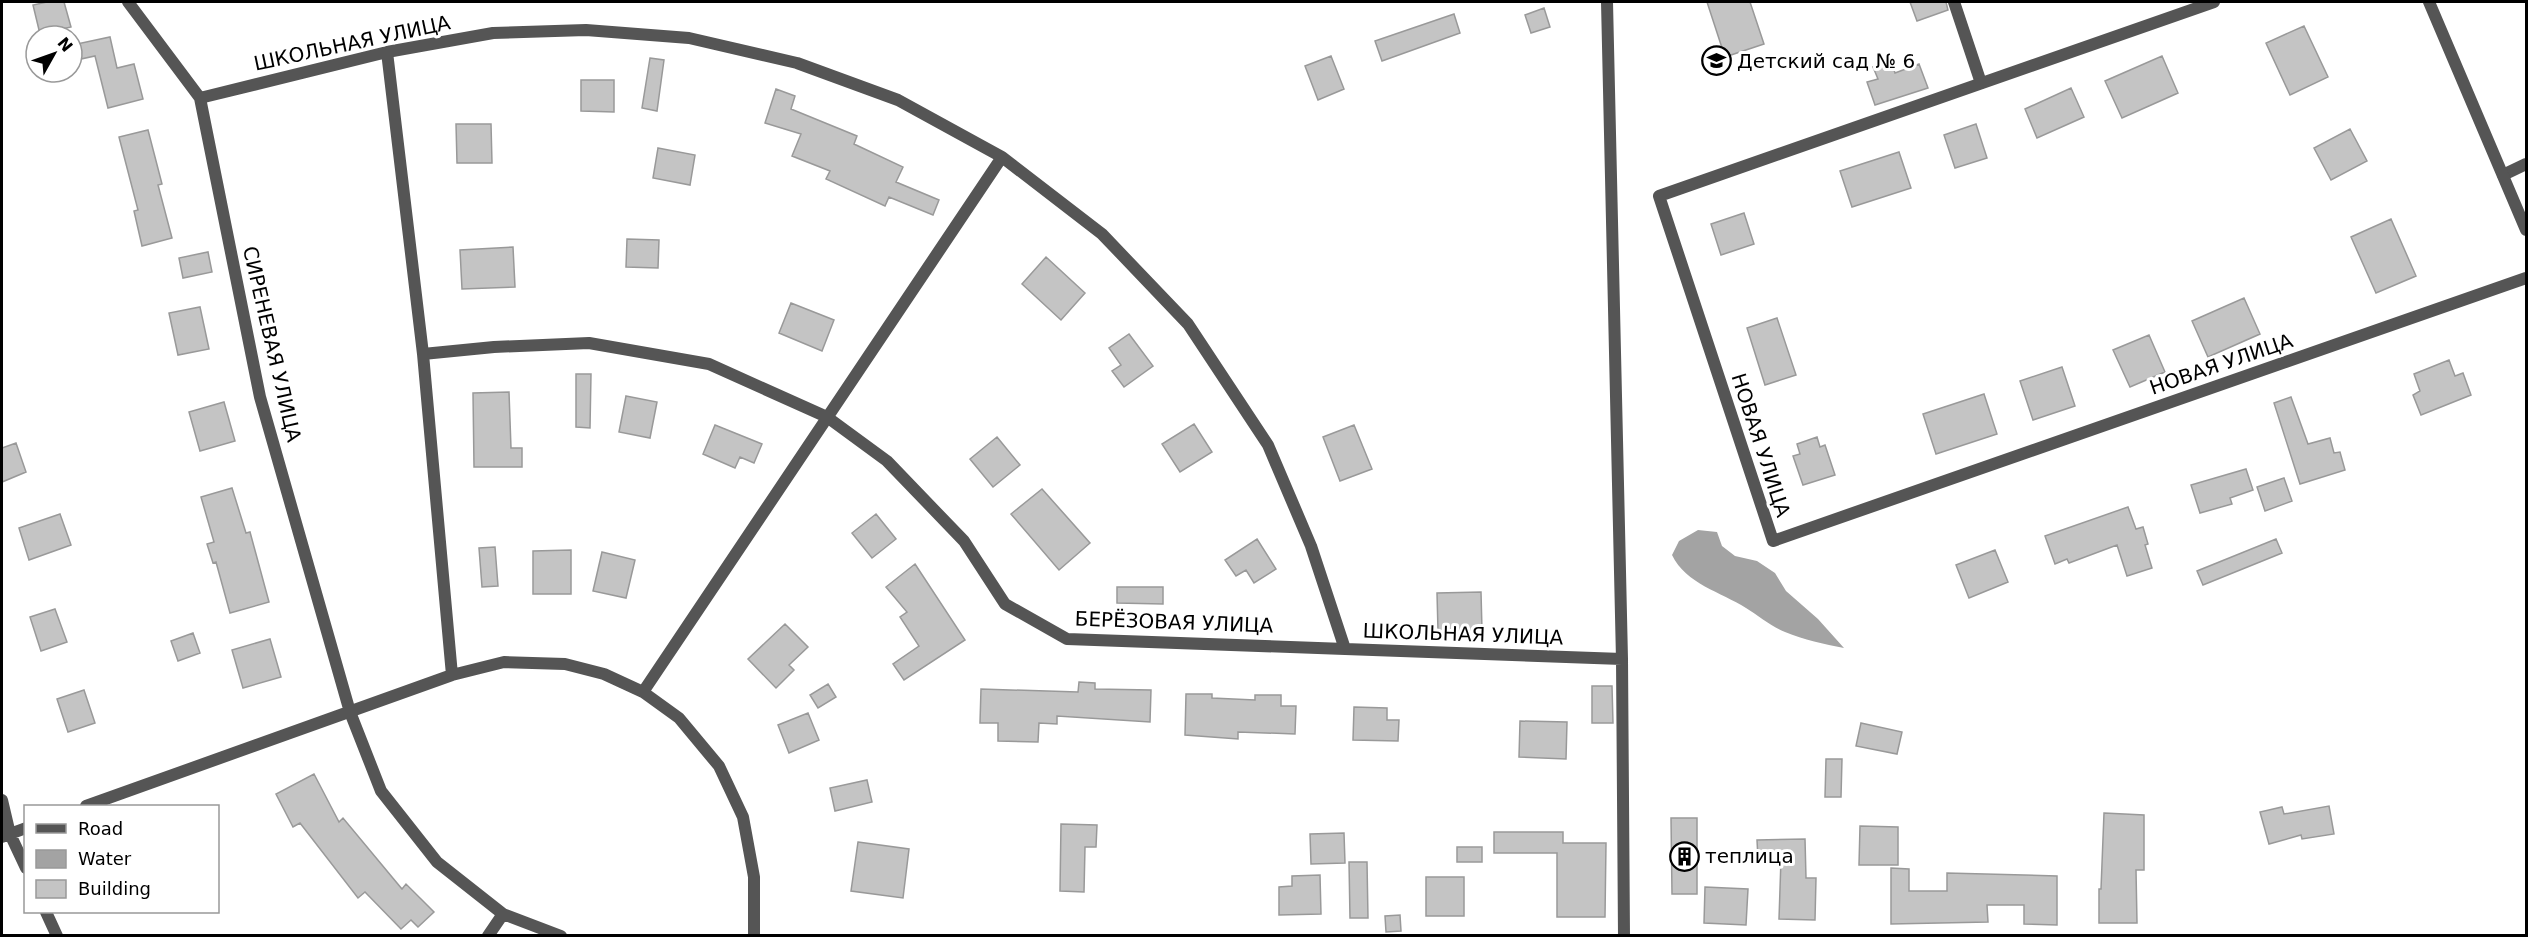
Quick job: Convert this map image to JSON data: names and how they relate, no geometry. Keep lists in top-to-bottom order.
{
  "streets": {
    "street": [
      "ШКОЛЬНАЯ УЛИЦА",
      "СИРЕНЕВАЯ УЛИЦА",
      "НОВАЯ УЛИЦА",
      "БЕРЁЗОВАЯ УЛИЦА"
    ]
  },
  "crossings": [
    ["ШКОЛЬНАЯ УЛИЦА", "СИРЕНЕВАЯ УЛИЦА"],
    ["ШКОЛЬНАЯ УЛИЦА", "БЕРЁЗОВАЯ УЛИЦА"]
  ],
  "places": {
    "school or university": ["Детский сад № 6"],
    "building": ["теплица"]
  },
  "legend": ["Road", "Water", "Building"],
  "north": "top right"
}
